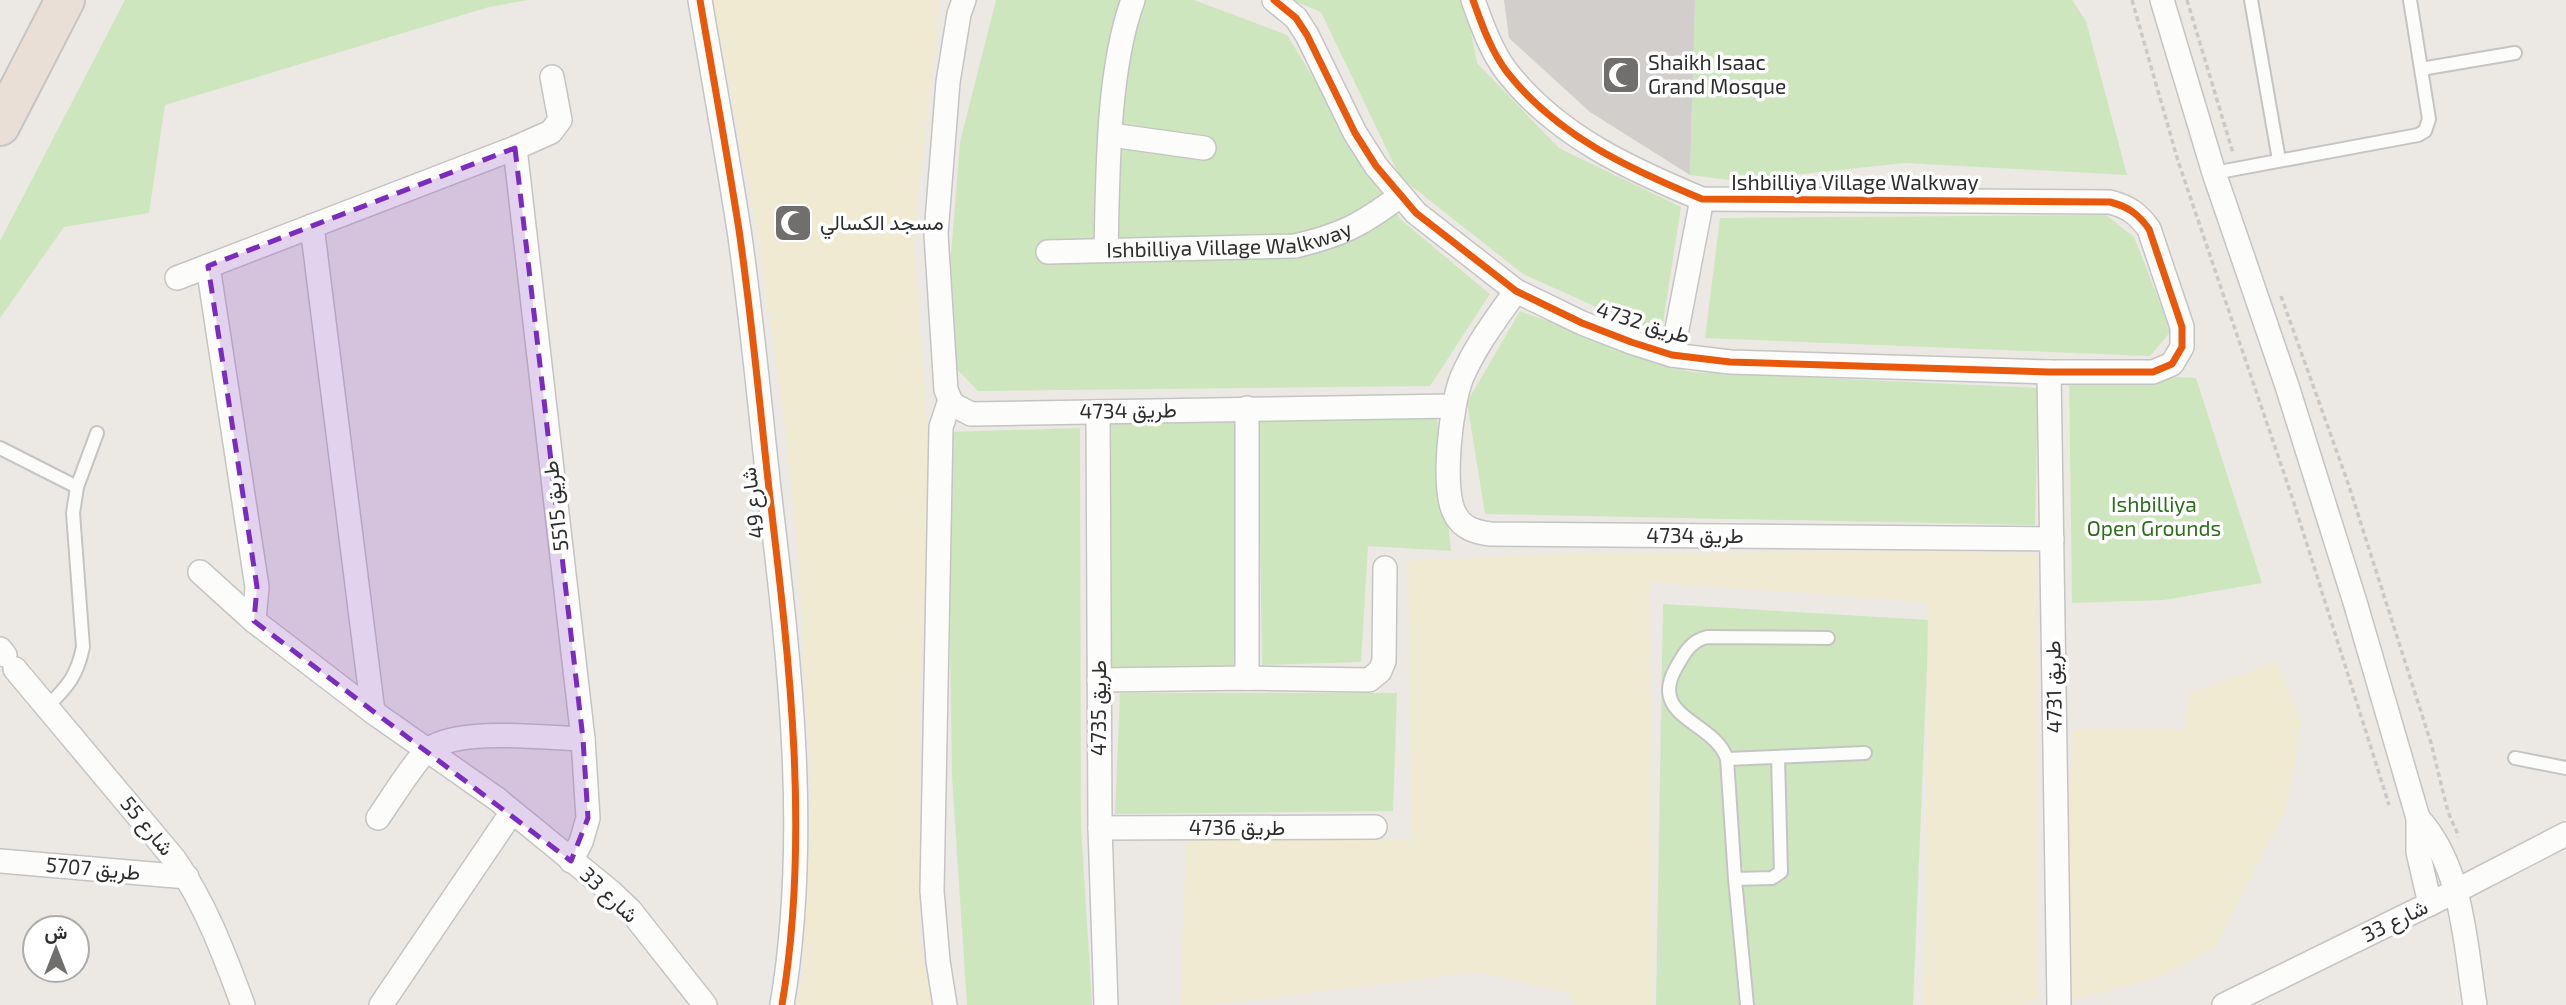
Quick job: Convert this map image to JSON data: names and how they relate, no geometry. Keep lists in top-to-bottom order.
{
  "streets": {
    "street": [
      "Ishbilliya Village Walkway",
      "طريق 4732",
      "طريق 4734",
      "شارع 49",
      "طريق 5515",
      "طريق 4731",
      "طريق 4735",
      "شارع 55",
      "طريق 4736",
      "طريق 5707",
      "شارع 33"
    ]
  },
  "crossings": [
    ["Ishbilliya Village Walkway", "طريق 4732"],
    ["طريق 4732", "طريق 4734"],
    ["طريق 4732", "طريق 4731"],
    ["طريق 4734", "طريق 4731"],
    ["طريق 4734", "طريق 4735"],
    ["طريق 5515", "شارع 33"],
    ["طريق 4735", "طريق 4736"],
    ["شارع 55", "طريق 5707"]
  ],
  "parks": ["Ishbilliya Open Grounds"],
  "places": {
    "mosque": ["Shaikh Isaac Grand Mosque", "مسجد الكسالي"]
  },
  "north": "top"
}
